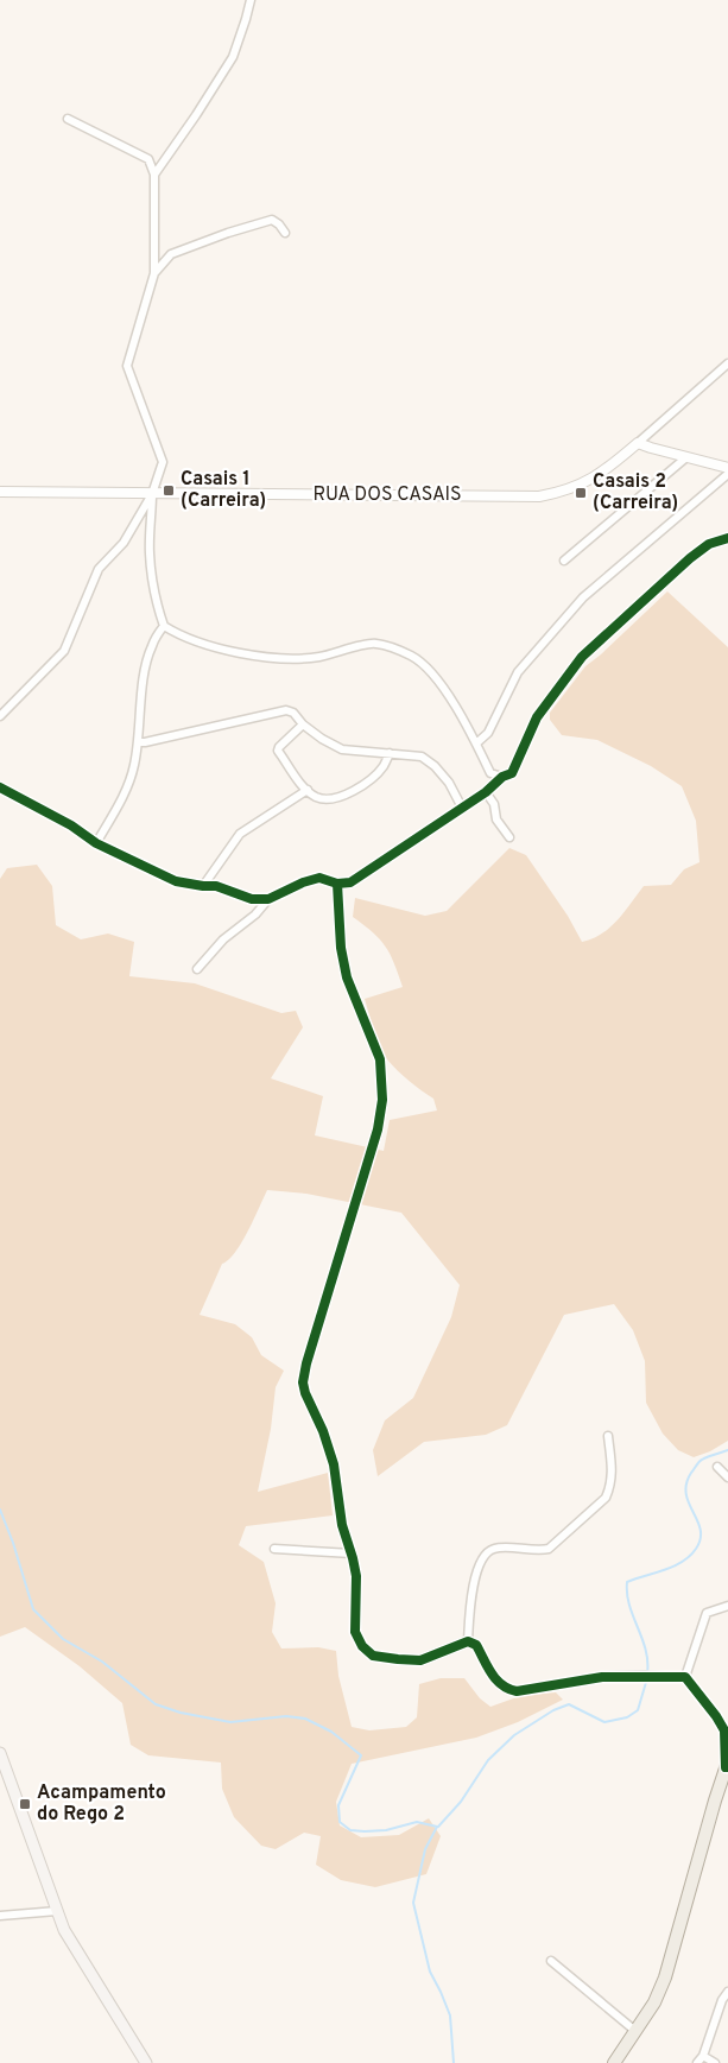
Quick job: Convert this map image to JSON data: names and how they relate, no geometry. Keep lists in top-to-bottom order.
{
  "streets": {
    "street": ["RUA DOS CASAIS"]
  },
  "places": {
    "transit": ["Casais 1 (Carreira)", "Casais 2 (Carreira)", "Acampamento do Rego 2"]
  }
}
